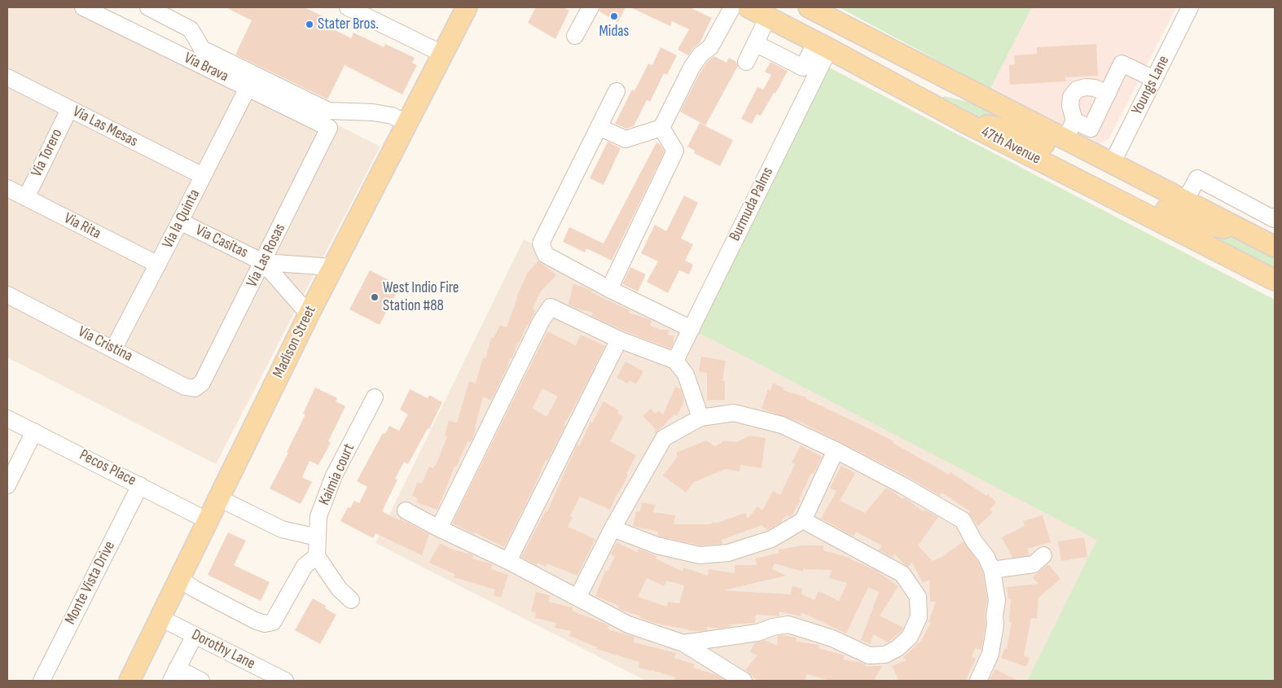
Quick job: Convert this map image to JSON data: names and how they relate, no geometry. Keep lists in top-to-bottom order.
{
  "streets": {
    "main road": ["47th Avenue", "Madison Street"],
    "street": [
      "Via Brava",
      "Youngs Lane",
      "Via Las Mesas",
      "Via Torero",
      "Burmuda Palms",
      "Via la Quinta",
      "Via Rita",
      "Via Casitas",
      "Via Las Rosas",
      "Via Cristina",
      "Pecos Place",
      "Kaimia court",
      "Monte Vista Drive",
      "Dorothy Lane"
    ]
  },
  "crossings": [
    ["Via Brava", "Via la Quinta"],
    ["Via Brava", "Via Las Rosas"],
    ["Youngs Lane", "47th Avenue"],
    ["Via Las Mesas", "Via Torero"],
    ["Via Las Mesas", "Via la Quinta"],
    ["47th Avenue", "Burmuda Palms"],
    ["Via Torero", "Via Rita"],
    ["Via la Quinta", "Via Rita"],
    ["Via la Quinta", "Via Casitas"],
    ["Via la Quinta", "Via Cristina"],
    ["Via Casitas", "Via Las Rosas"],
    ["Via Casitas", "Madison Street"],
    ["Via Las Rosas", "Via Cristina"],
    ["Madison Street", "Pecos Place"],
    ["Madison Street", "Dorothy Lane"],
    ["Pecos Place", "Monte Vista Drive"]
  ],
  "places": ["Midas", "Stater Bros.", "West Indio Fire Station #88"]
}
